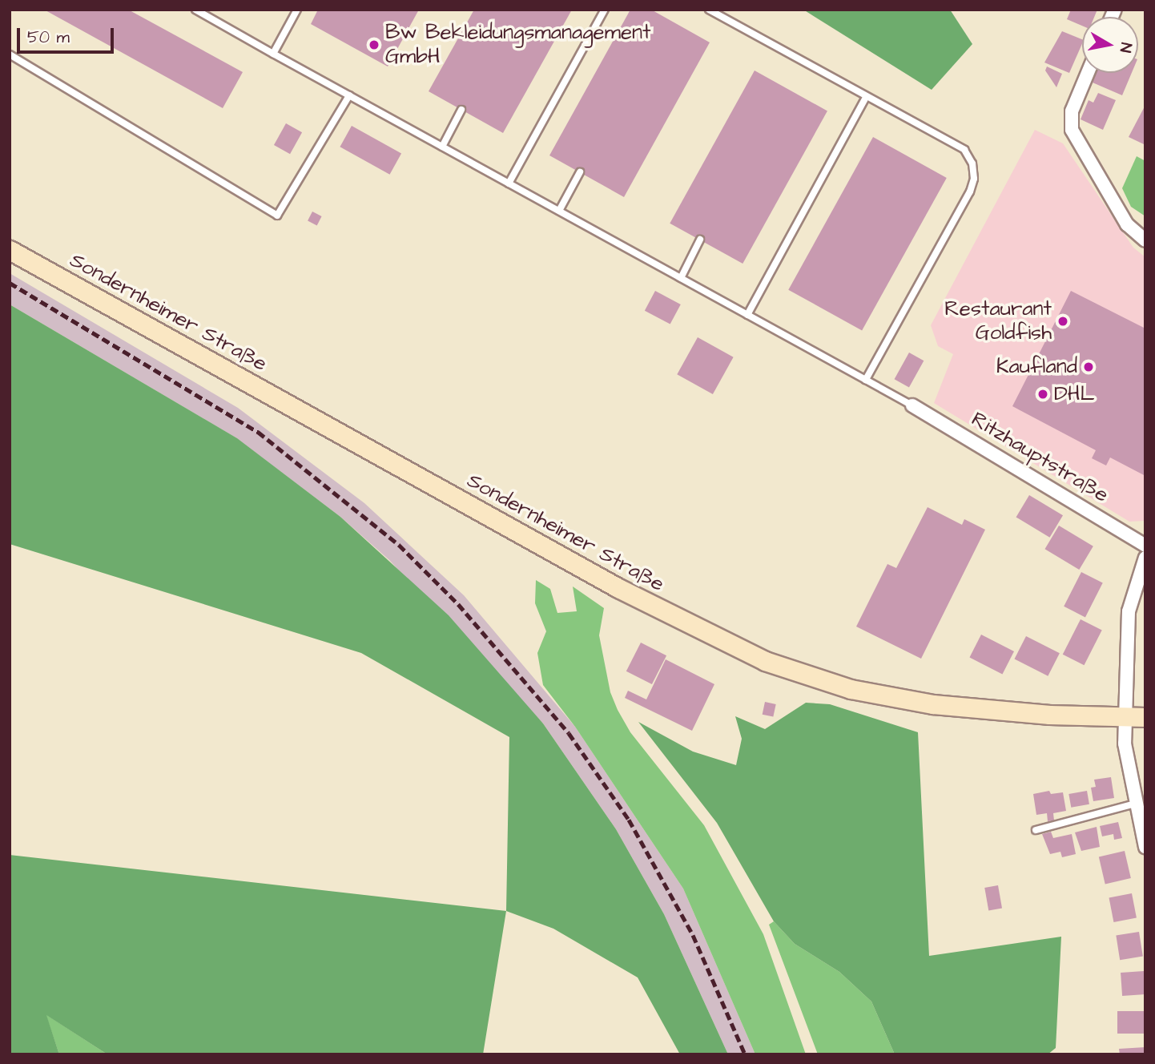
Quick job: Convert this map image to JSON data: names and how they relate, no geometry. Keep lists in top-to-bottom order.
{
  "streets": {
    "main road": ["Sondernheimer Straße"],
    "street": ["Ritzhauptstraße"]
  },
  "places": [
    "Bw Bekleidungsmanagement GmbH",
    "Restaurant Goldfish",
    "Kaufland",
    "DHL"
  ],
  "scale_bar": "50 m",
  "north": "right"
}
